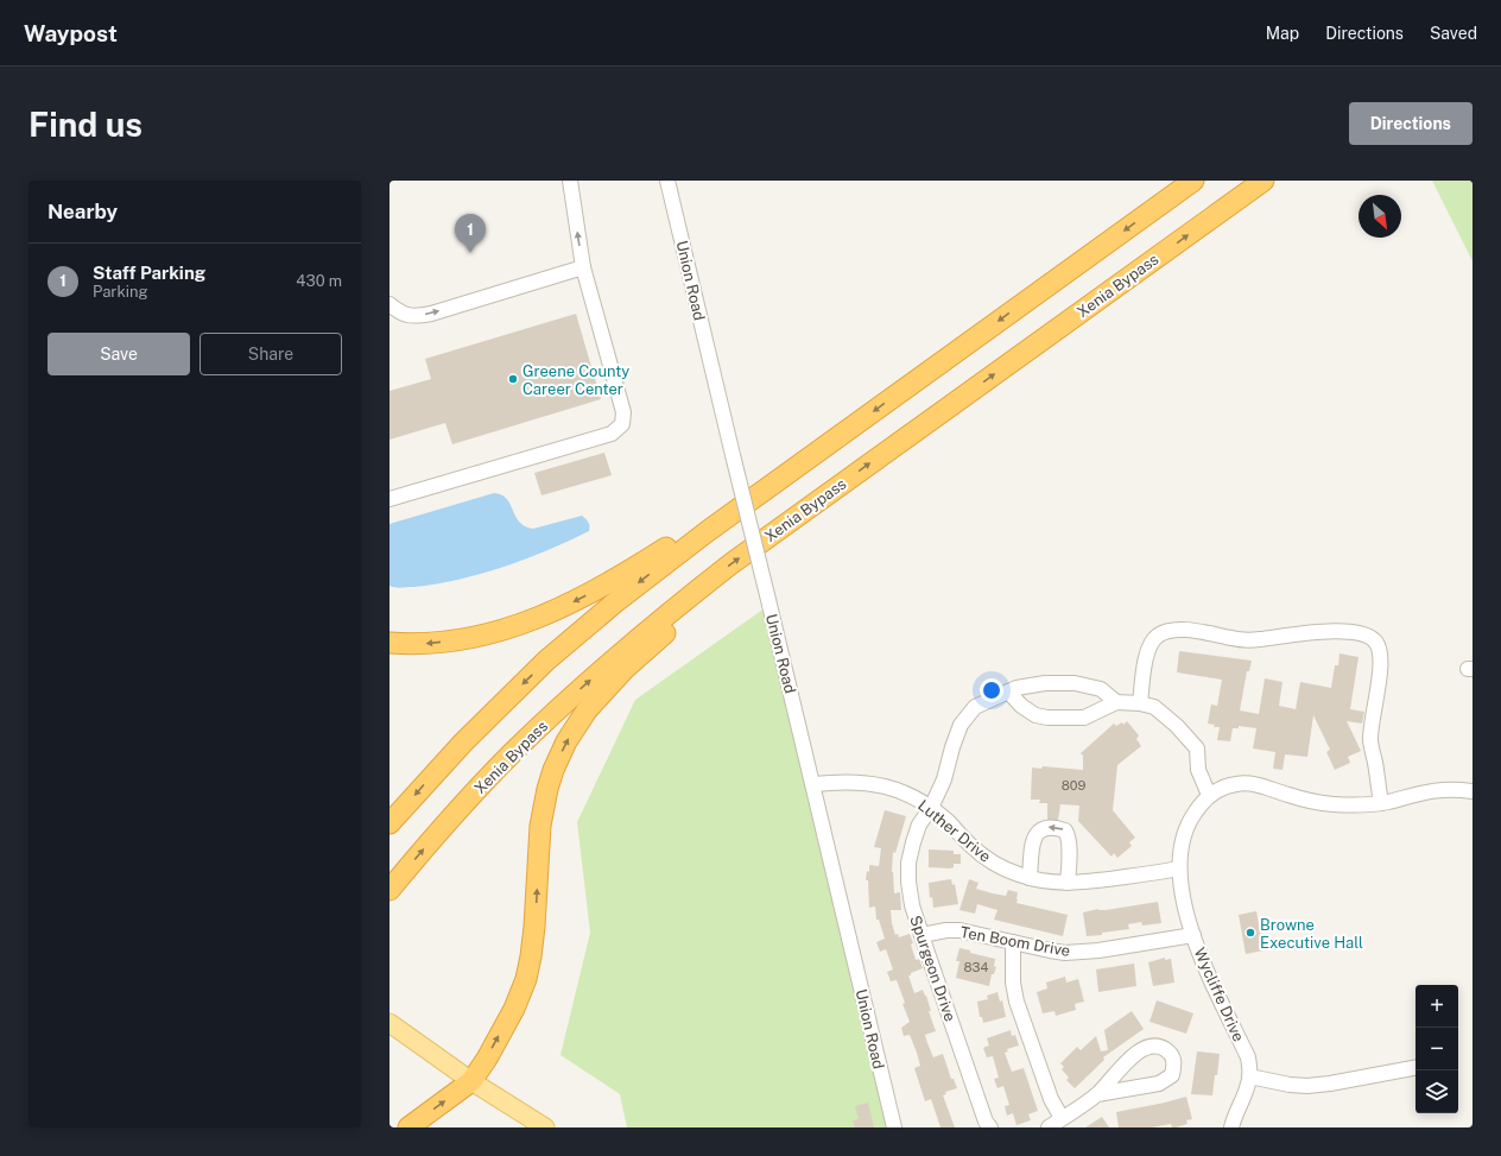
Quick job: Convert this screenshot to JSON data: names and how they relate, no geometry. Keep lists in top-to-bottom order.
{
  "streets": {
    "highway": ["Xenia Bypass"],
    "street": [
      "Union Road",
      "Luther Drive",
      "Ten Boom Drive",
      "Spurgeon Drive",
      "Wycliffe Drive"
    ]
  },
  "crossings": [
    ["Union Road", "Luther Drive"],
    ["Luther Drive", "Spurgeon Drive"],
    ["Luther Drive", "Wycliffe Drive"],
    ["Ten Boom Drive", "Spurgeon Drive"],
    ["Ten Boom Drive", "Wycliffe Drive"]
  ],
  "places": ["Greene County Career Center", "Browne Executive Hall"],
  "house_numbers": ["809", "834"],
  "north": "bottom right",
  "page": {
    "header": "Waypost",
    "nav": ["Map", "Directions", "Saved"],
    "buttons": [
      "Directions",
      ["Save", "Share"]
    ],
    "title": "Find us",
    "heading": "Nearby",
    "pins": "1",
    "list": [
      {
        "mark": "1",
        "name": "Staff Parking",
        "note": "Parking",
        "value": "430 m"
      }
    ],
    "map_buttons": ["+", "−"]
  }
}
